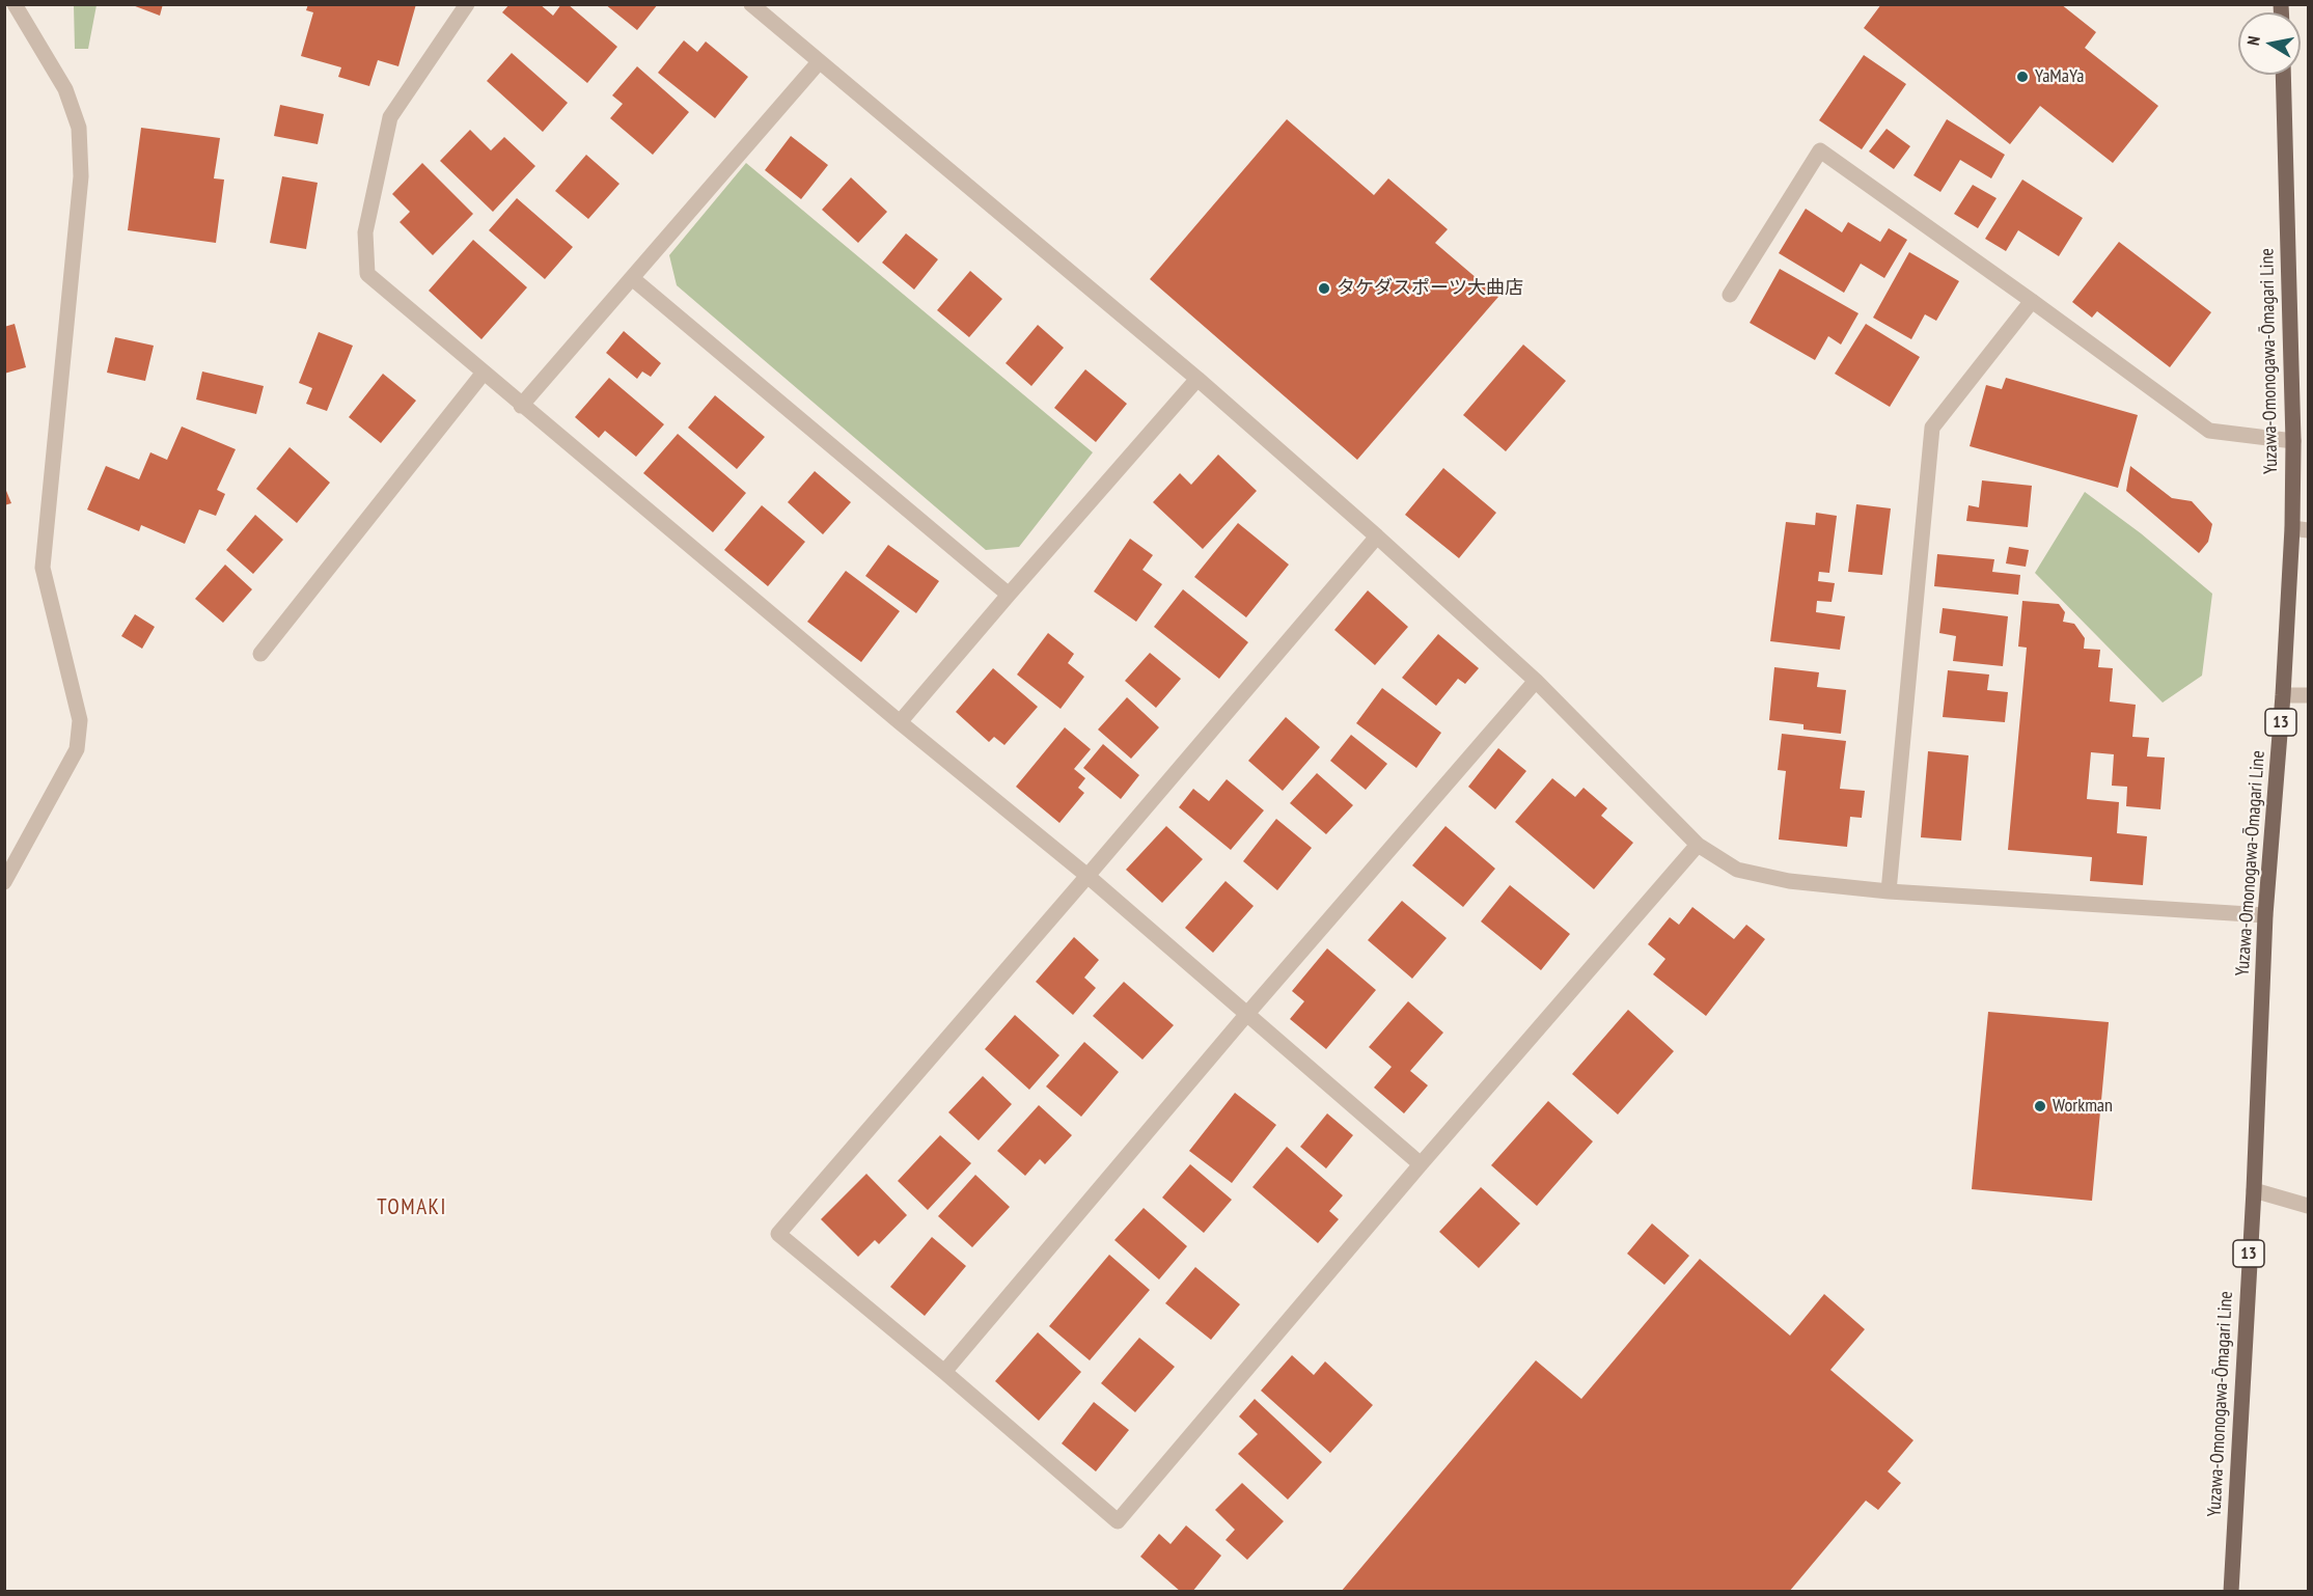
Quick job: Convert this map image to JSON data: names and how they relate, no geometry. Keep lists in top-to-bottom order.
{
  "streets": {
    "main road": ["Yuzawa-Omonogawa-Ōmagari Line", "13"]
  },
  "districts": ["TOMAKI"],
  "places": ["YaMaYa", "タケダスポーツ大曲店", "Workman"],
  "north": "left"
}
